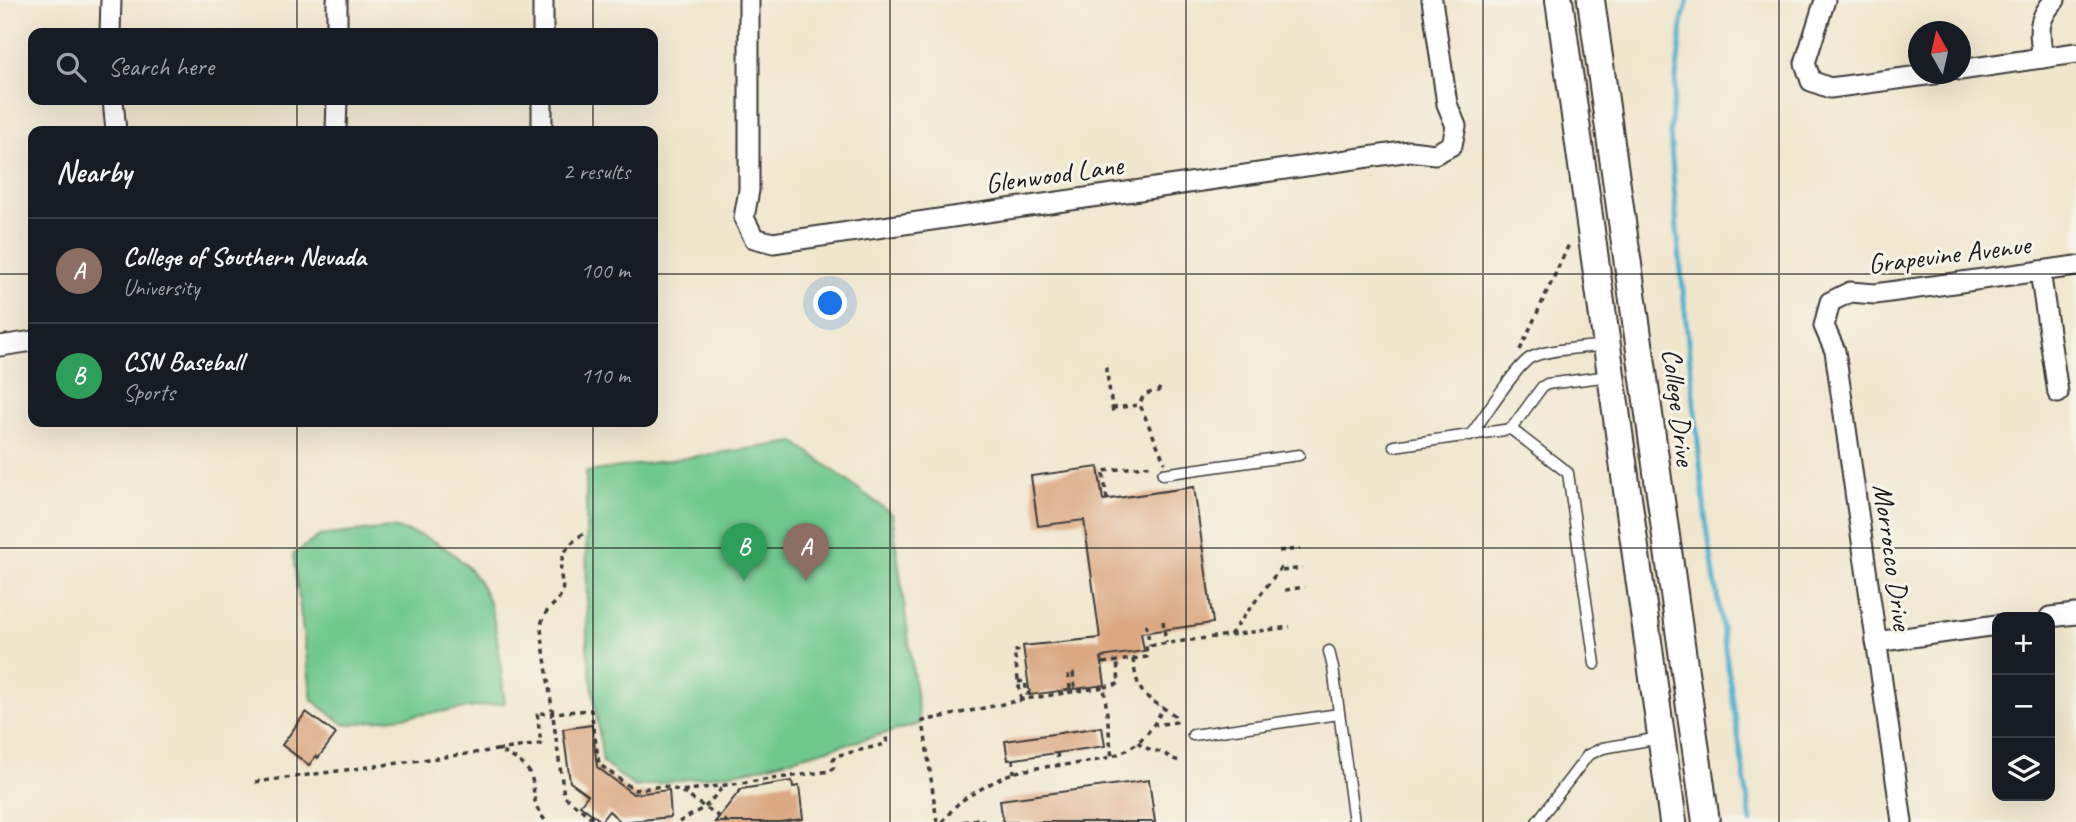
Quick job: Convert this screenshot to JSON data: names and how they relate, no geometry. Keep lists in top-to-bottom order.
{
  "streets": {
    "main road": ["College Drive"],
    "street": ["Glenwood Lane", "Grapevine Avenue", "Morrocco Drive"]
  },
  "crossings": [
    ["Grapevine Avenue", "Morrocco Drive"]
  ],
  "north": "top",
  "page": {
    "search": "Search here",
    "heading": ["Nearby", "2 results"],
    "list": [
      {
        "mark": "A",
        "name": "College of Southern Nevada",
        "note": "University",
        "value": "100 m"
      },
      {
        "mark": "B",
        "name": "CSN Baseball",
        "note": "Sports",
        "value": "110 m"
      }
    ],
    "pins": ["A", "B"],
    "map_buttons": ["+", "−"]
  }
}
